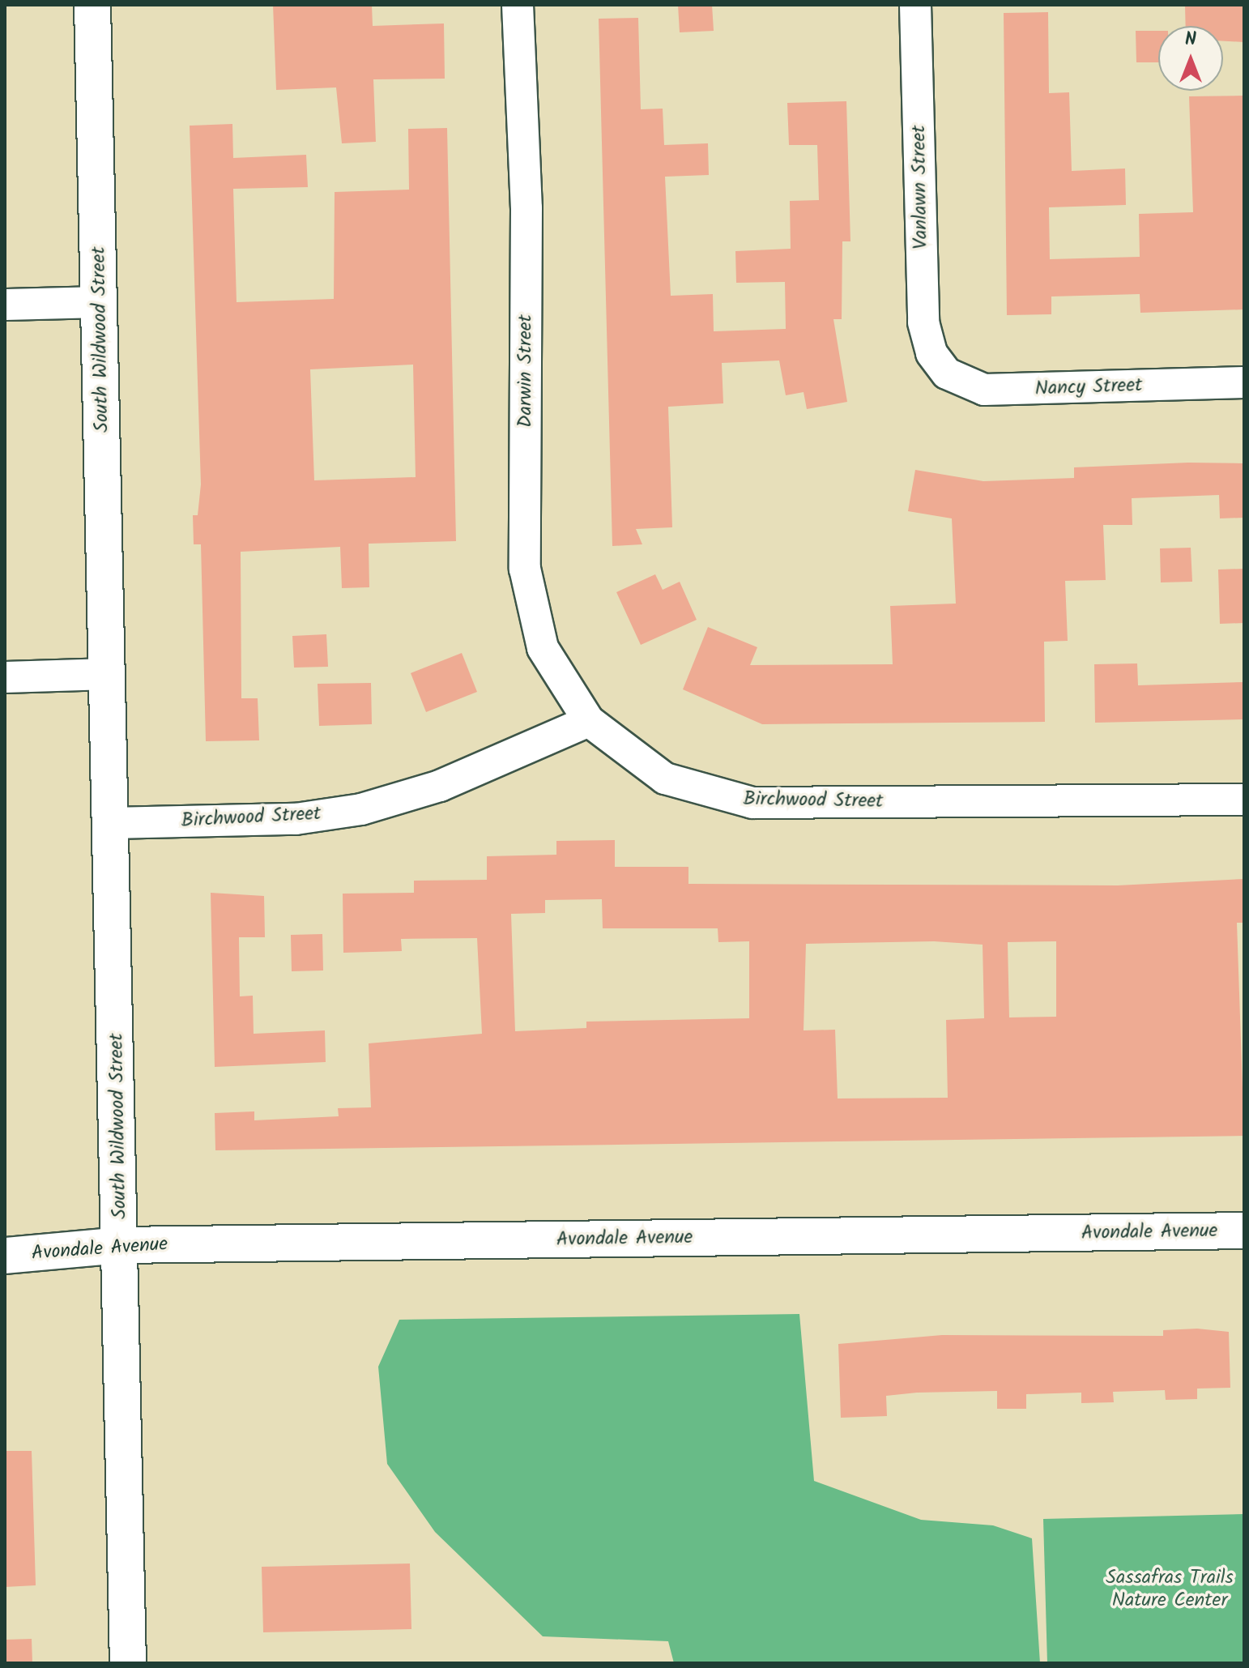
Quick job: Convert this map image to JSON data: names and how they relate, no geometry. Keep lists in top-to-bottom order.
{
  "streets": {
    "street": [
      "Vanlawn Street",
      "South Wildwood Street",
      "Darwin Street",
      "Nancy Street",
      "Birchwood Street",
      "Avondale Avenue"
    ]
  },
  "crossings": [
    ["Vanlawn Street", "Nancy Street"],
    ["South Wildwood Street", "Birchwood Street"],
    ["South Wildwood Street", "Avondale Avenue"],
    ["Darwin Street", "Birchwood Street"]
  ],
  "parks": ["Sassafras Trails Nature Center"],
  "north": "top"
}
